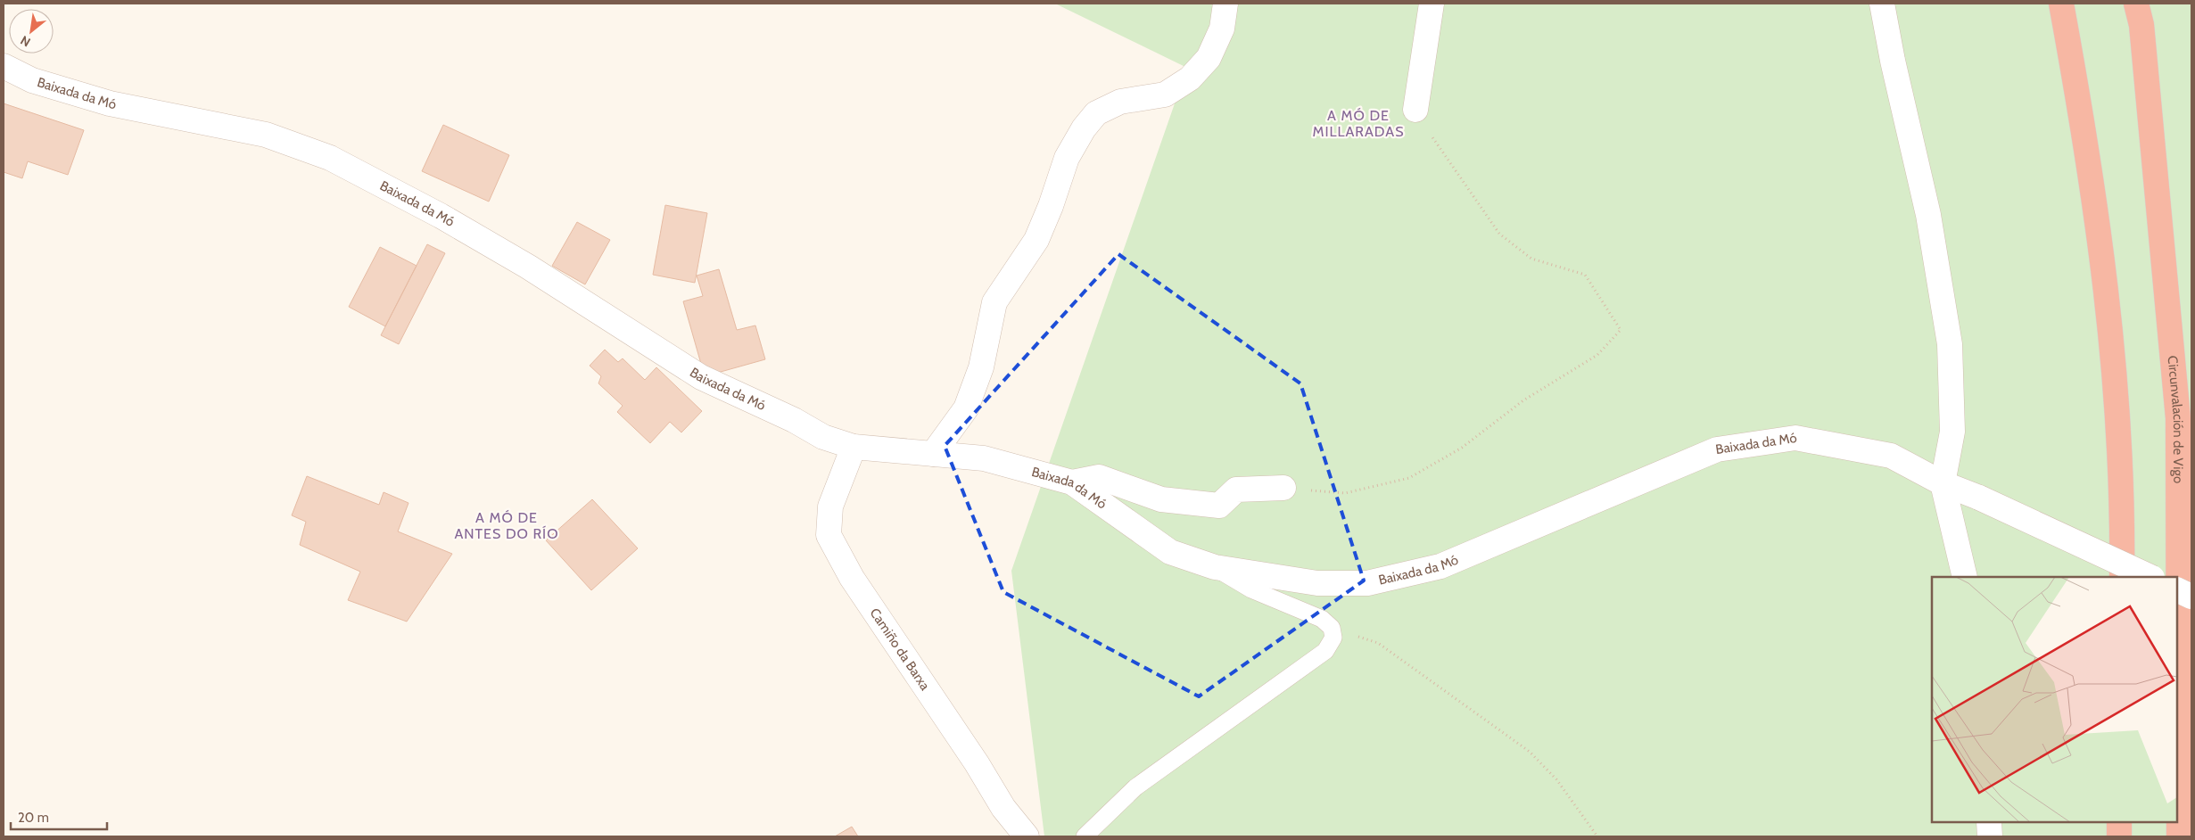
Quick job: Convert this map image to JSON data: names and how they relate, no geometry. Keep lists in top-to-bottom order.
{
  "streets": {
    "highway": ["Circunvalación de Vigo"],
    "street": ["Baixada da Mó", "Camiño da Barxa"]
  },
  "crossings": [
    ["Baixada da Mó", "Camiño da Barxa"]
  ],
  "districts": ["A MÓ DE MILLARADAS", "A MÓ DE ANTES DO RÍO"],
  "scale_bar": "20 m",
  "north": "bottom left"
}
